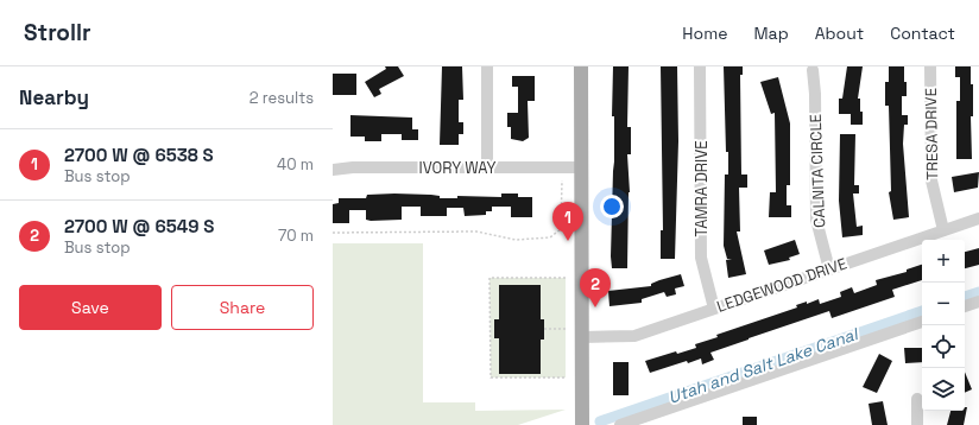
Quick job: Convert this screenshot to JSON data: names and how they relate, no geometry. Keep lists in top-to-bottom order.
{
  "streets": {
    "street": [
      "TRESA DRIVE",
      "IVORY WAY",
      "CALNITA CIRCLE",
      "TAMRA DRIVE",
      "LEDGEWOOD DRIVE"
    ]
  },
  "crossings": [
    ["TRESA DRIVE", "LEDGEWOOD DRIVE"],
    ["CALNITA CIRCLE", "LEDGEWOOD DRIVE"],
    ["TAMRA DRIVE", "LEDGEWOOD DRIVE"]
  ],
  "water": ["Utah and Salt Lake Canal"],
  "page": {
    "header": "Strollr",
    "nav": [
      "Home",
      "Map",
      "About",
      "Contact"
    ],
    "heading": ["Nearby", "2 results"],
    "list": [
      {
        "mark": "1",
        "name": "2700 W @ 6538 S",
        "note": "Bus stop",
        "value": "40 m"
      },
      {
        "mark": "2",
        "name": "2700 W @ 6549 S",
        "note": "Bus stop",
        "value": "70 m"
      }
    ],
    "pins": ["1", "2"],
    "map_buttons": ["+", "−"],
    "buttons": ["Save", "Share"]
  }
}
